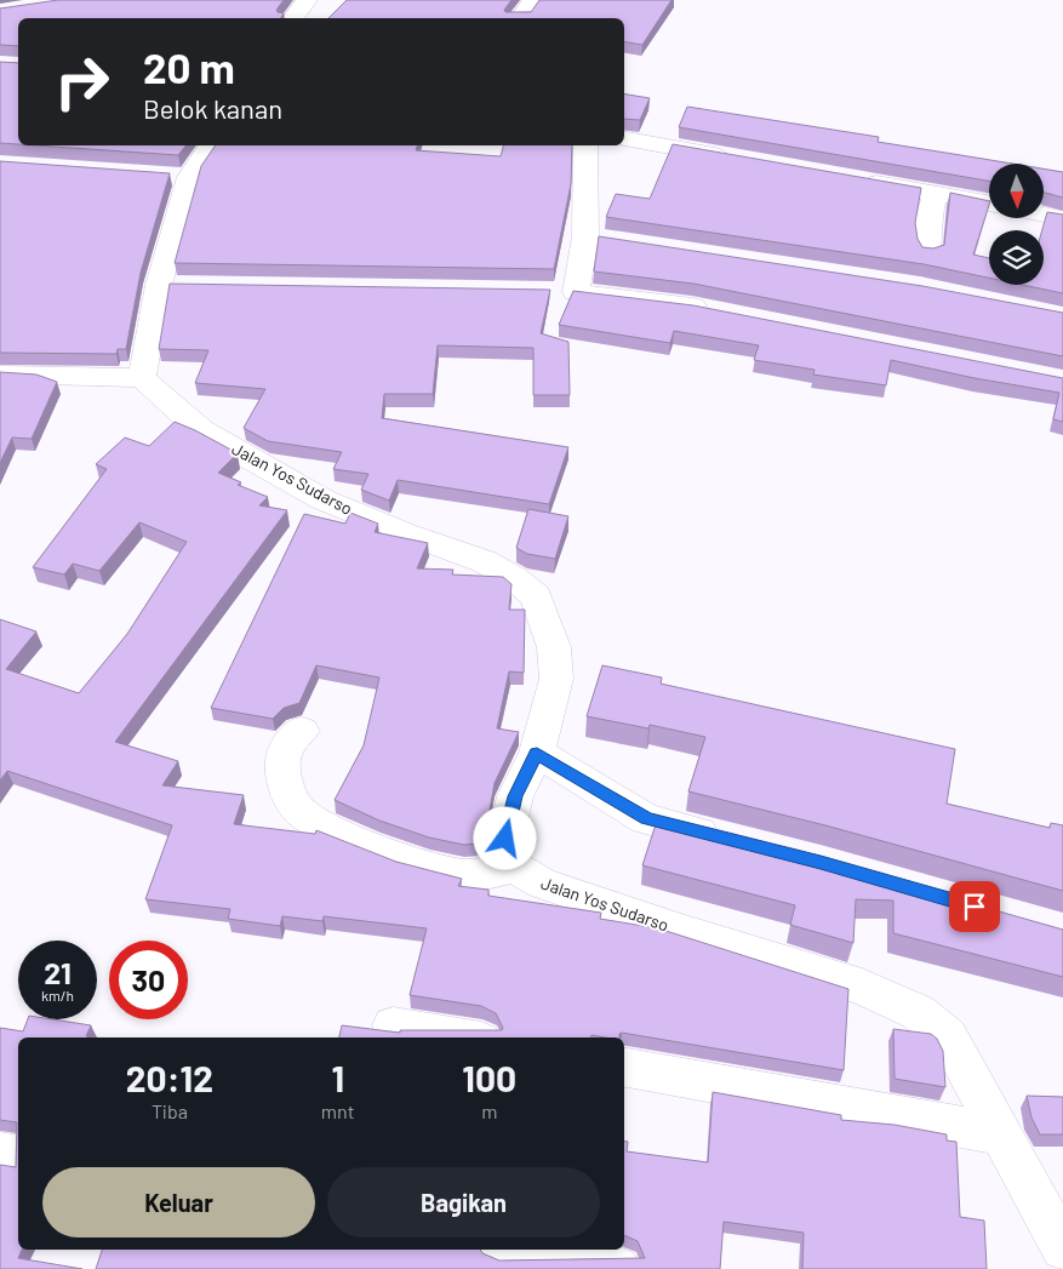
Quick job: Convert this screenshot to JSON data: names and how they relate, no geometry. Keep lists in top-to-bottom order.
{
  "streets": {
    "street": ["Jalan Yos Sudarso"]
  },
  "north": "bottom",
  "page": {
    "turn": ["20 m", "Belok kanan"],
    "speed": "21 km/h",
    "limit": "30",
    "eta": [
      "20:12",
      "Tiba",
      "1",
      "mnt",
      "100",
      "m"
    ],
    "buttons": ["Keluar", "Bagikan"]
  }
}
